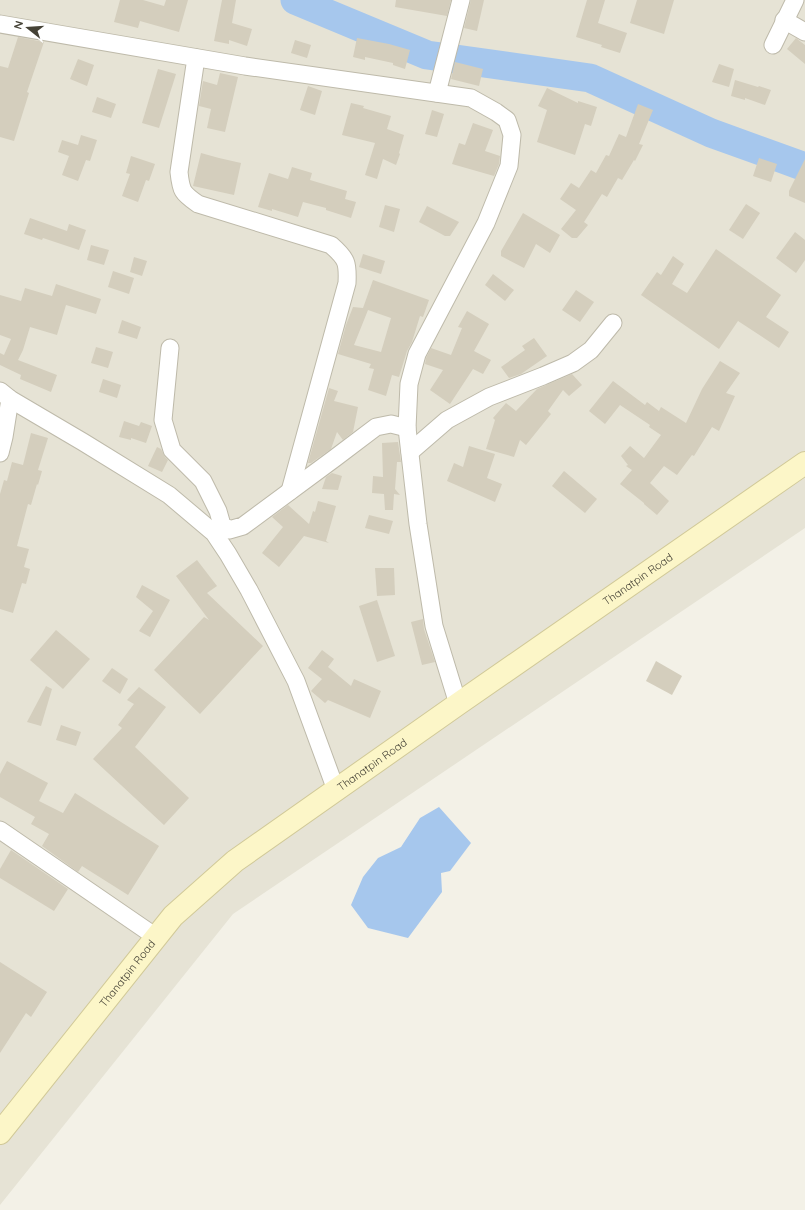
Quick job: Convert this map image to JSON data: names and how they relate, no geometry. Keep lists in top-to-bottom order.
{
  "streets": {
    "main road": ["Thanatpin Road"]
  },
  "north": "left"
}
